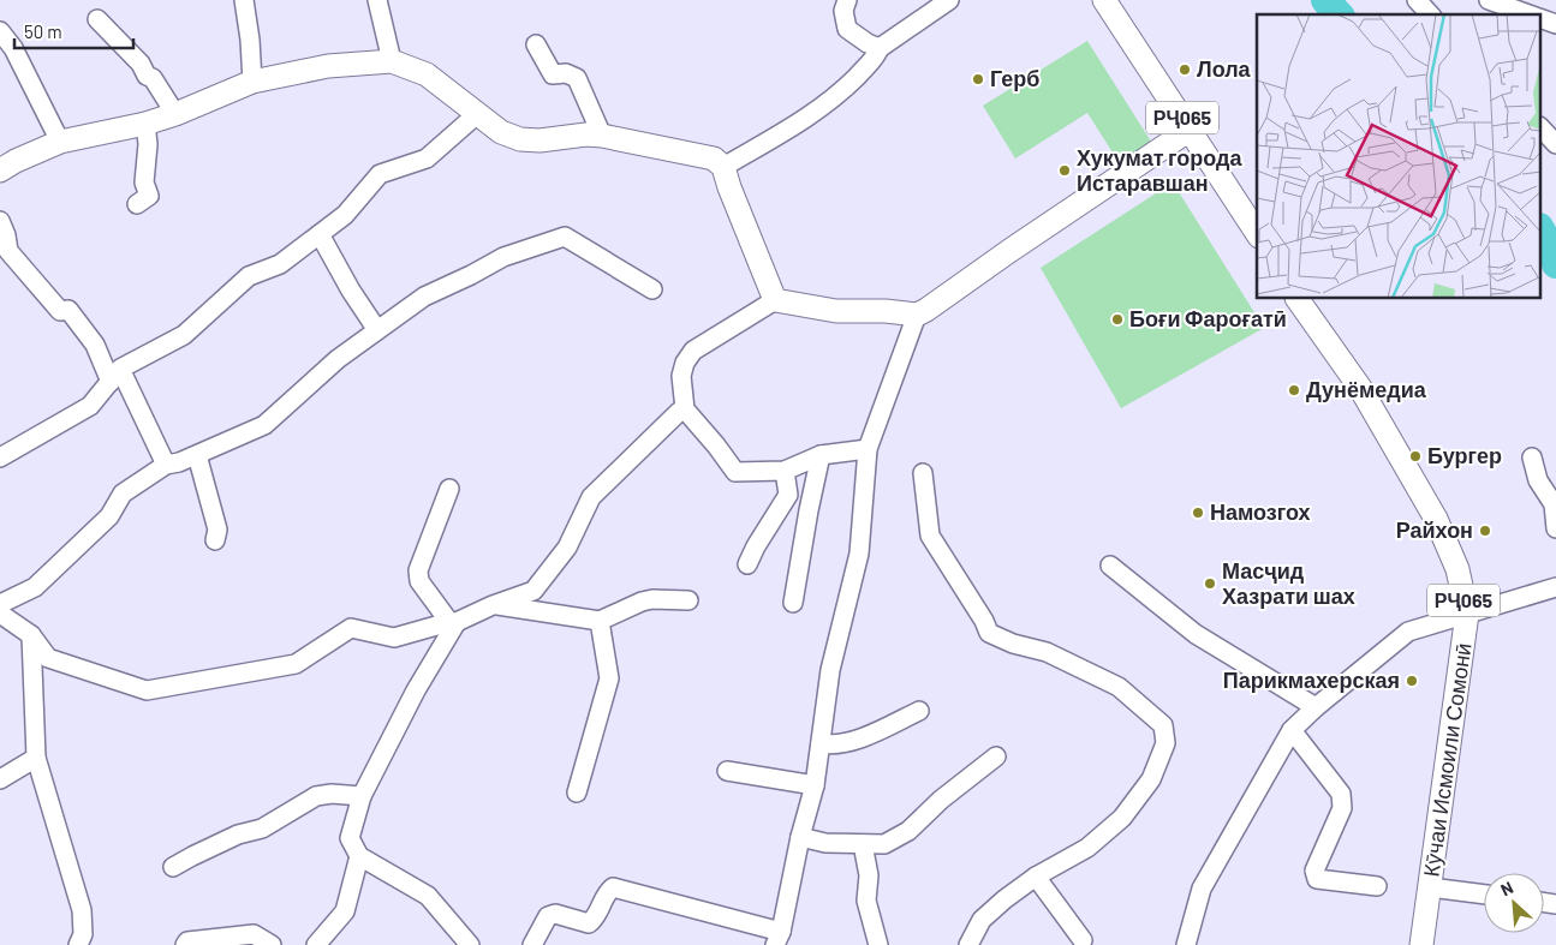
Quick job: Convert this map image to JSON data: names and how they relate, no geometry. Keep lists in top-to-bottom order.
{
  "streets": {
    "main road": ["РҶ065", "Кӯчаи Исмоили Сомонӣ"]
  },
  "places": [
    "Лола",
    "Герб",
    "Хукумат города Истаравшан",
    "Боғи Фароғатӣ",
    "Дунёмедиа",
    "Бургер",
    "Намозгох",
    "Райхон",
    "Масҷид Хазрати шах",
    "Парикмахерская"
  ],
  "scale_bar": "50 m",
  "north": "top left"
}
